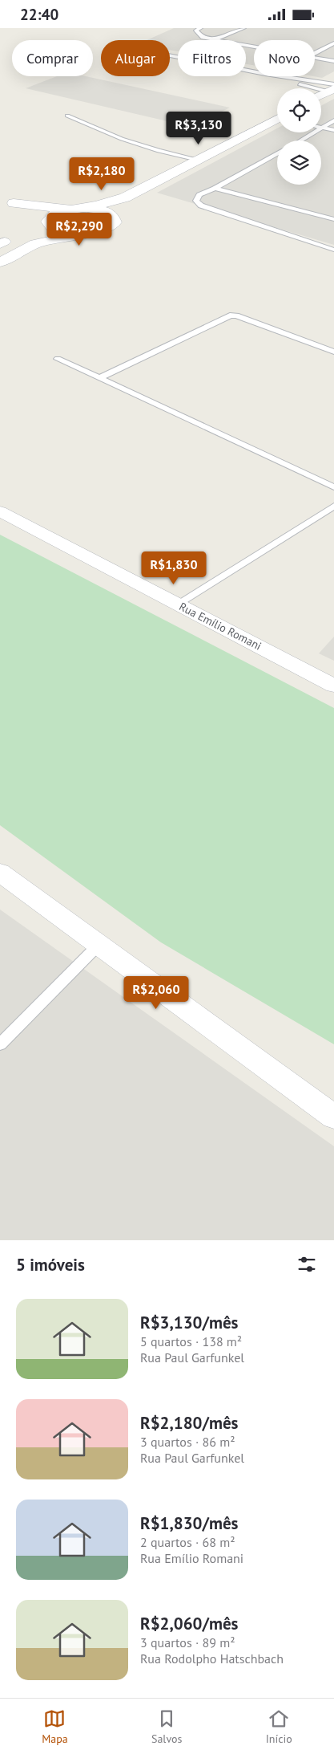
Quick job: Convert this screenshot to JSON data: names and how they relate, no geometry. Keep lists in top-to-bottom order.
{
  "streets": {
    "street": ["Rua Emílio Romani"]
  },
  "page": {
    "status": "22:40",
    "chip": [
      "Comprar",
      "Alugar",
      "Filtros",
      "Novo"
    ],
    "price": [
      "R$3,130",
      "R$2,180",
      "R$2,290",
      "R$1,830",
      "R$2,060"
    ],
    "heading": "5 imóveis",
    "list": [
      {
        "name": "R$3,130/mês",
        "note": "5 quartos · 138 m² · Rua Paul Garfunkel"
      },
      {
        "name": "R$2,180/mês",
        "note": "3 quartos · 86 m² · Rua Paul Garfunkel"
      },
      {
        "name": "R$1,830/mês",
        "note": "2 quartos · 68 m² · Rua Emílio Romani"
      },
      {
        "name": "R$2,060/mês",
        "note": "3 quartos · 89 m² · Rua Rodolpho Hatschbach"
      }
    ],
    "tabs": ["Mapa", "Salvos", "Início"]
  }
}
